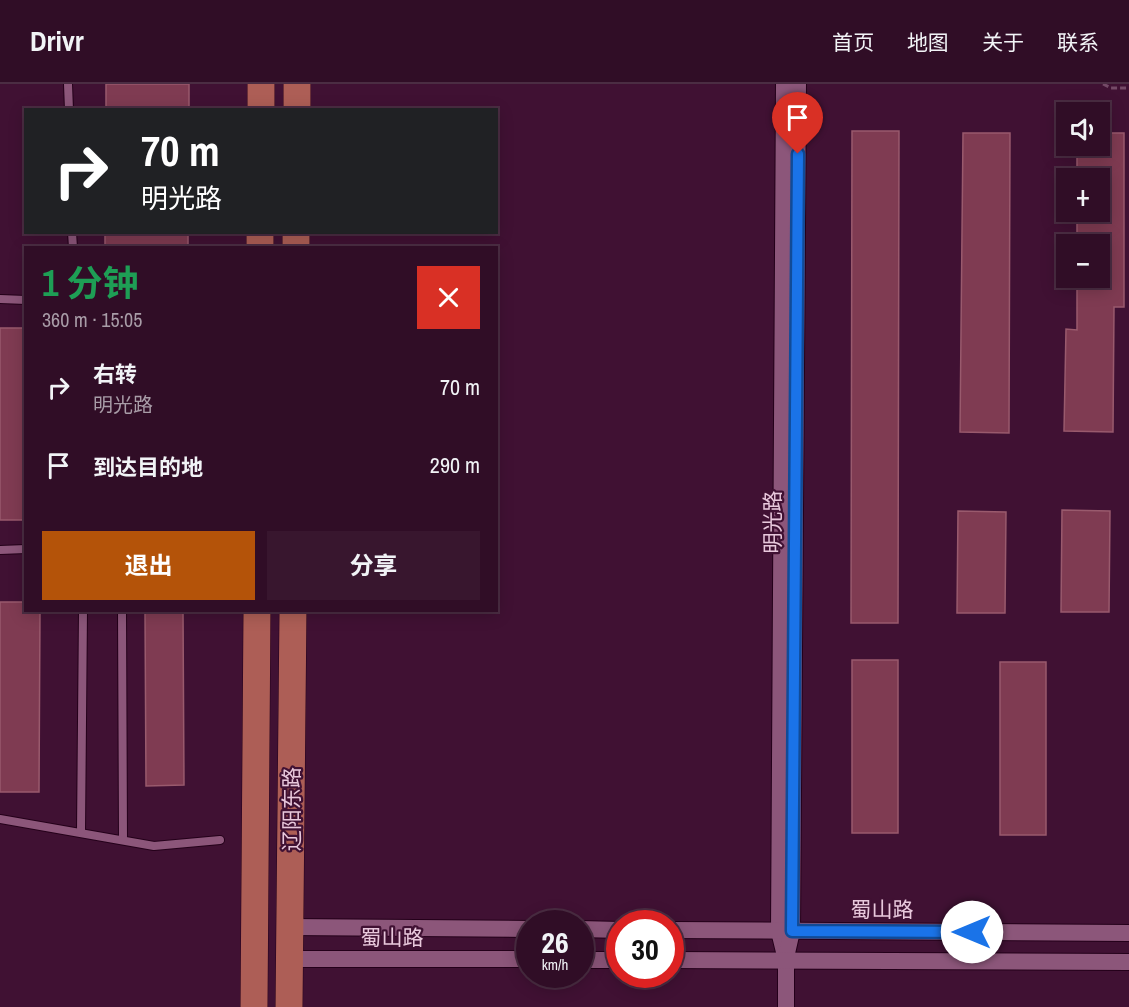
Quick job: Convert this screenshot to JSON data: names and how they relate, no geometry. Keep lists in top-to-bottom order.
{
  "streets": {
    "main road": ["辽阳东路"],
    "street": ["明光路", "蜀山路"]
  },
  "crossings": [
    ["明光路", "蜀山路"],
    ["辽阳东路", "蜀山路"]
  ],
  "page": {
    "header": "Drivr",
    "nav": [
      "首页",
      "地图",
      "关于",
      "联系"
    ],
    "map_buttons": ["+", "−"],
    "turn": ["70 m", "明光路"],
    "heading": ["1 分钟", "360 m · 15:05"],
    "list": [
      {
        "name": "右转",
        "note": "明光路",
        "value": "70 m"
      },
      {
        "name": "到达目的地",
        "value": "290 m"
      }
    ],
    "buttons": ["退出", "分享"],
    "speed": "26 km/h",
    "limit": "30"
  }
}
